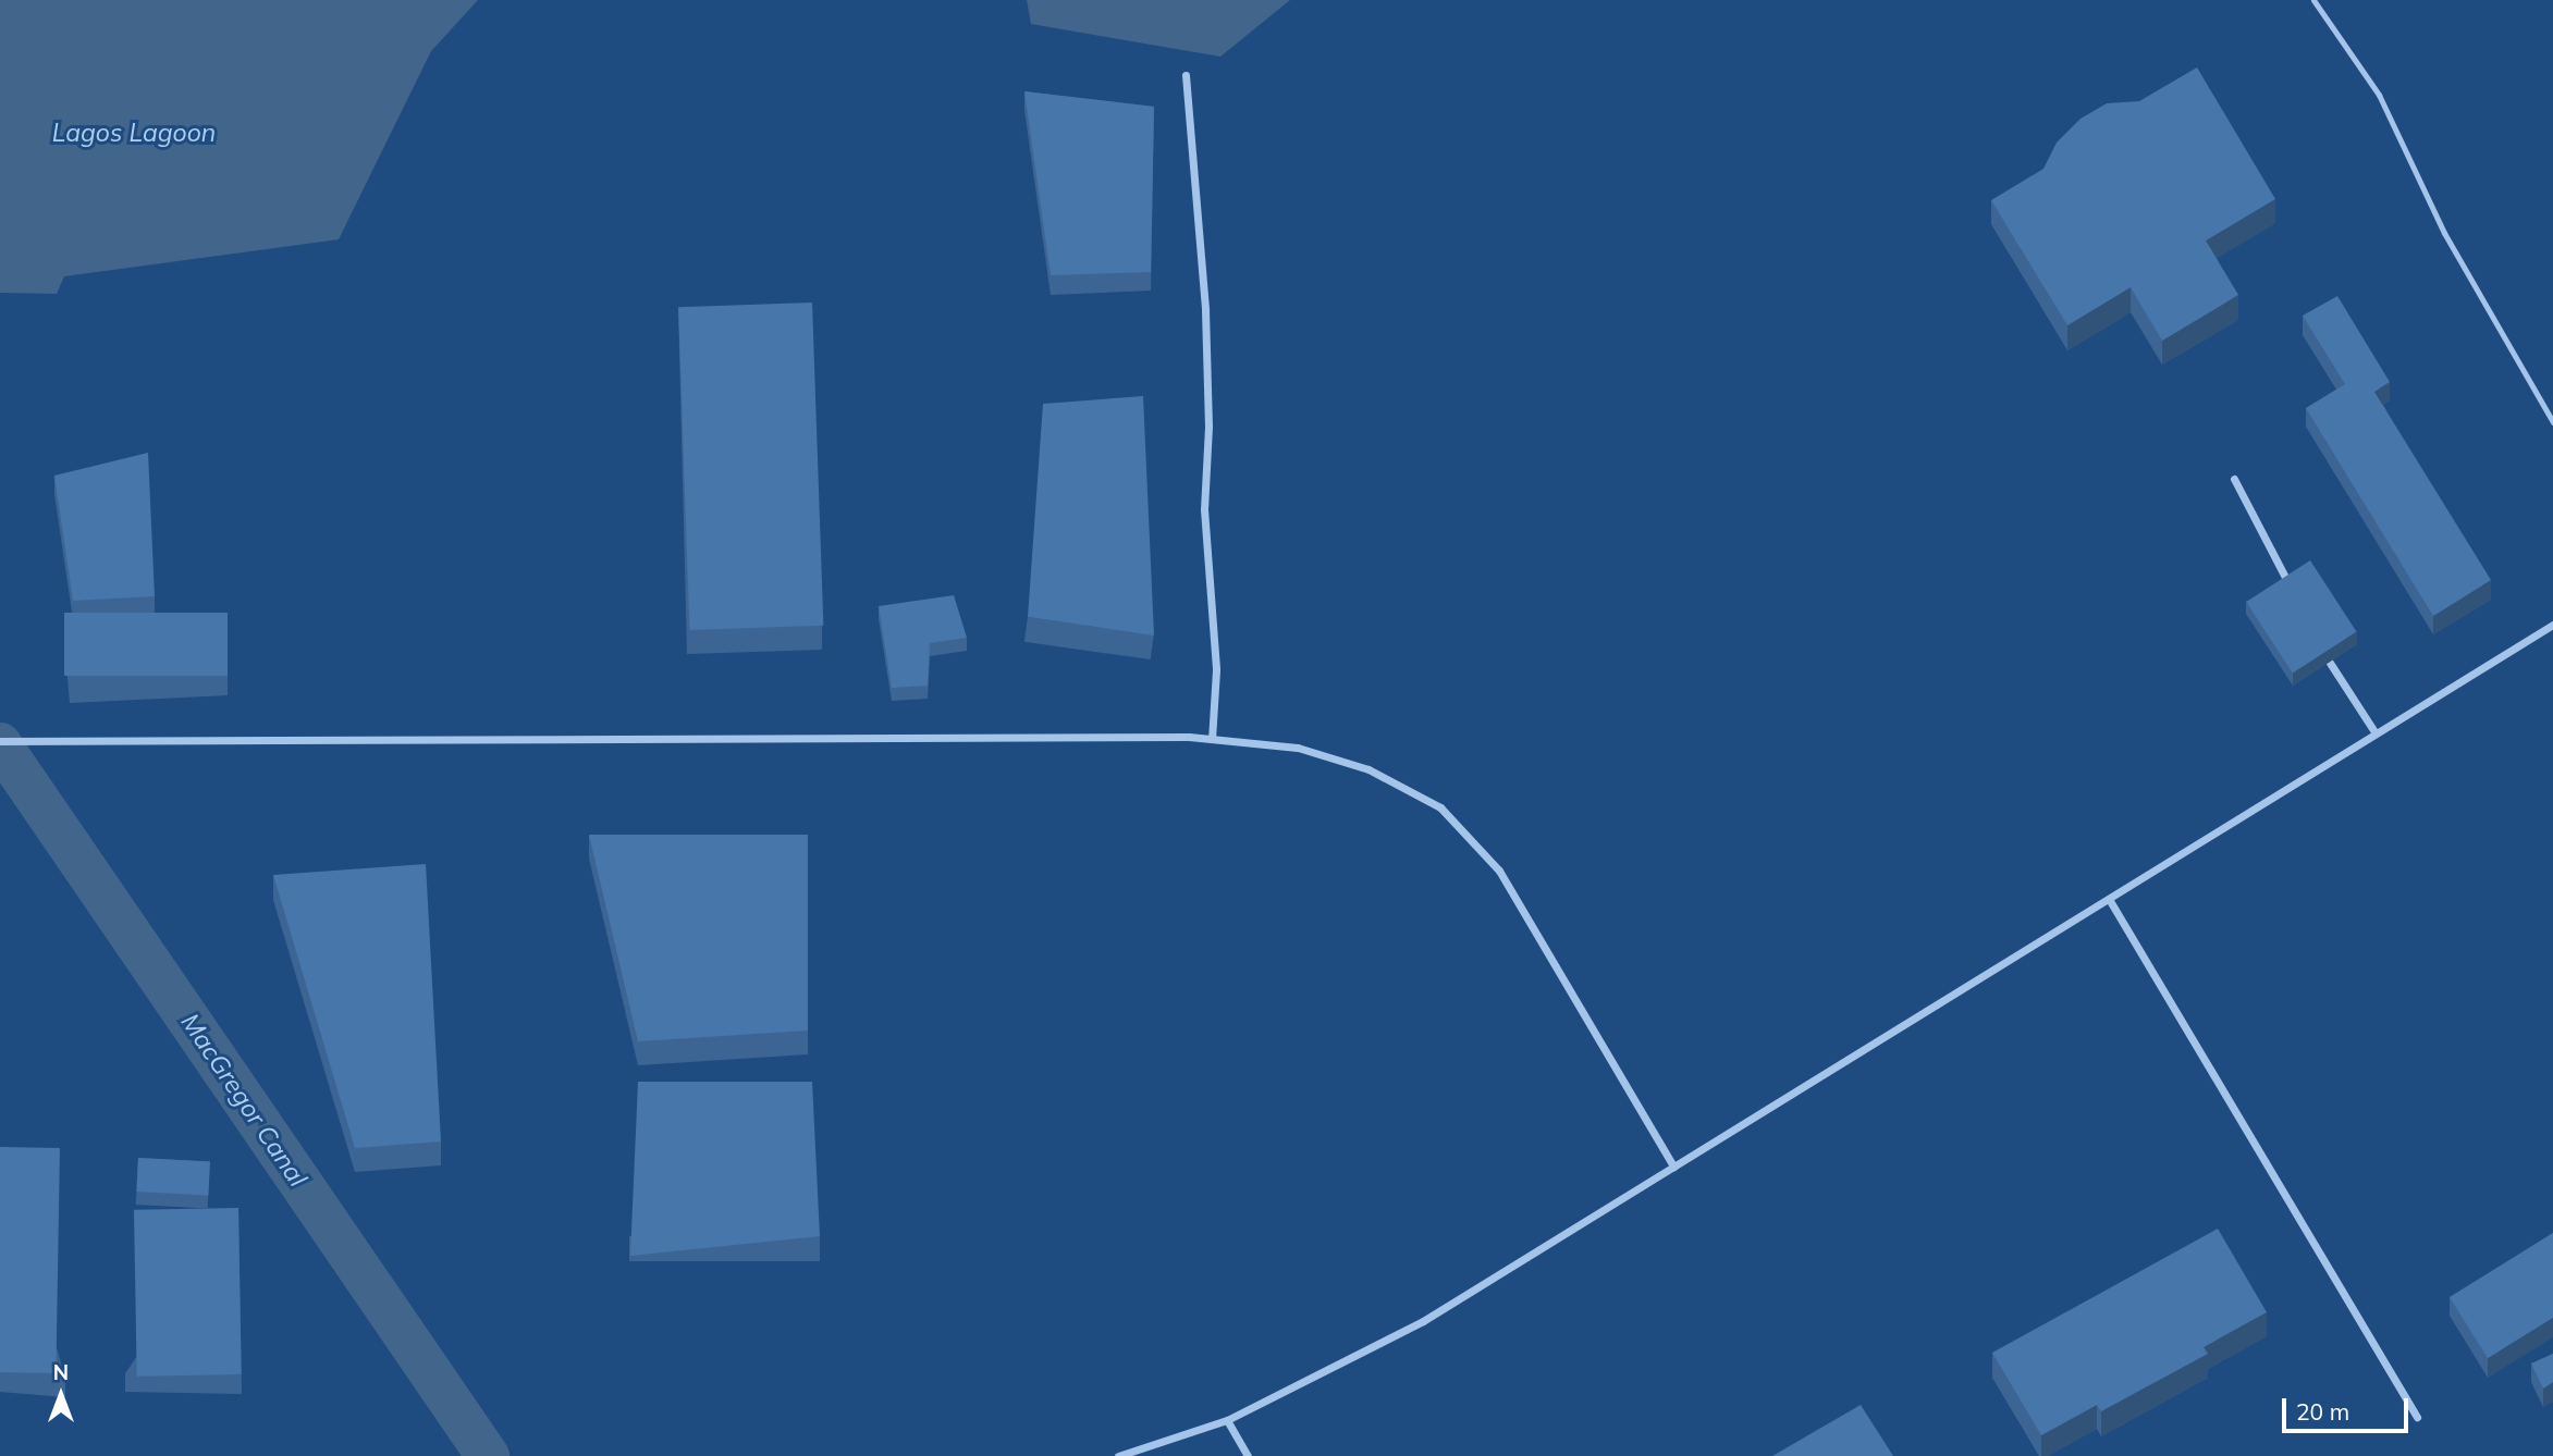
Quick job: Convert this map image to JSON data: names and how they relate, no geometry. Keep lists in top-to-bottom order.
{
  "water": ["Lagos Lagoon", "MacGregor Canal"],
  "scale_bar": "20 m",
  "north": "top"
}
